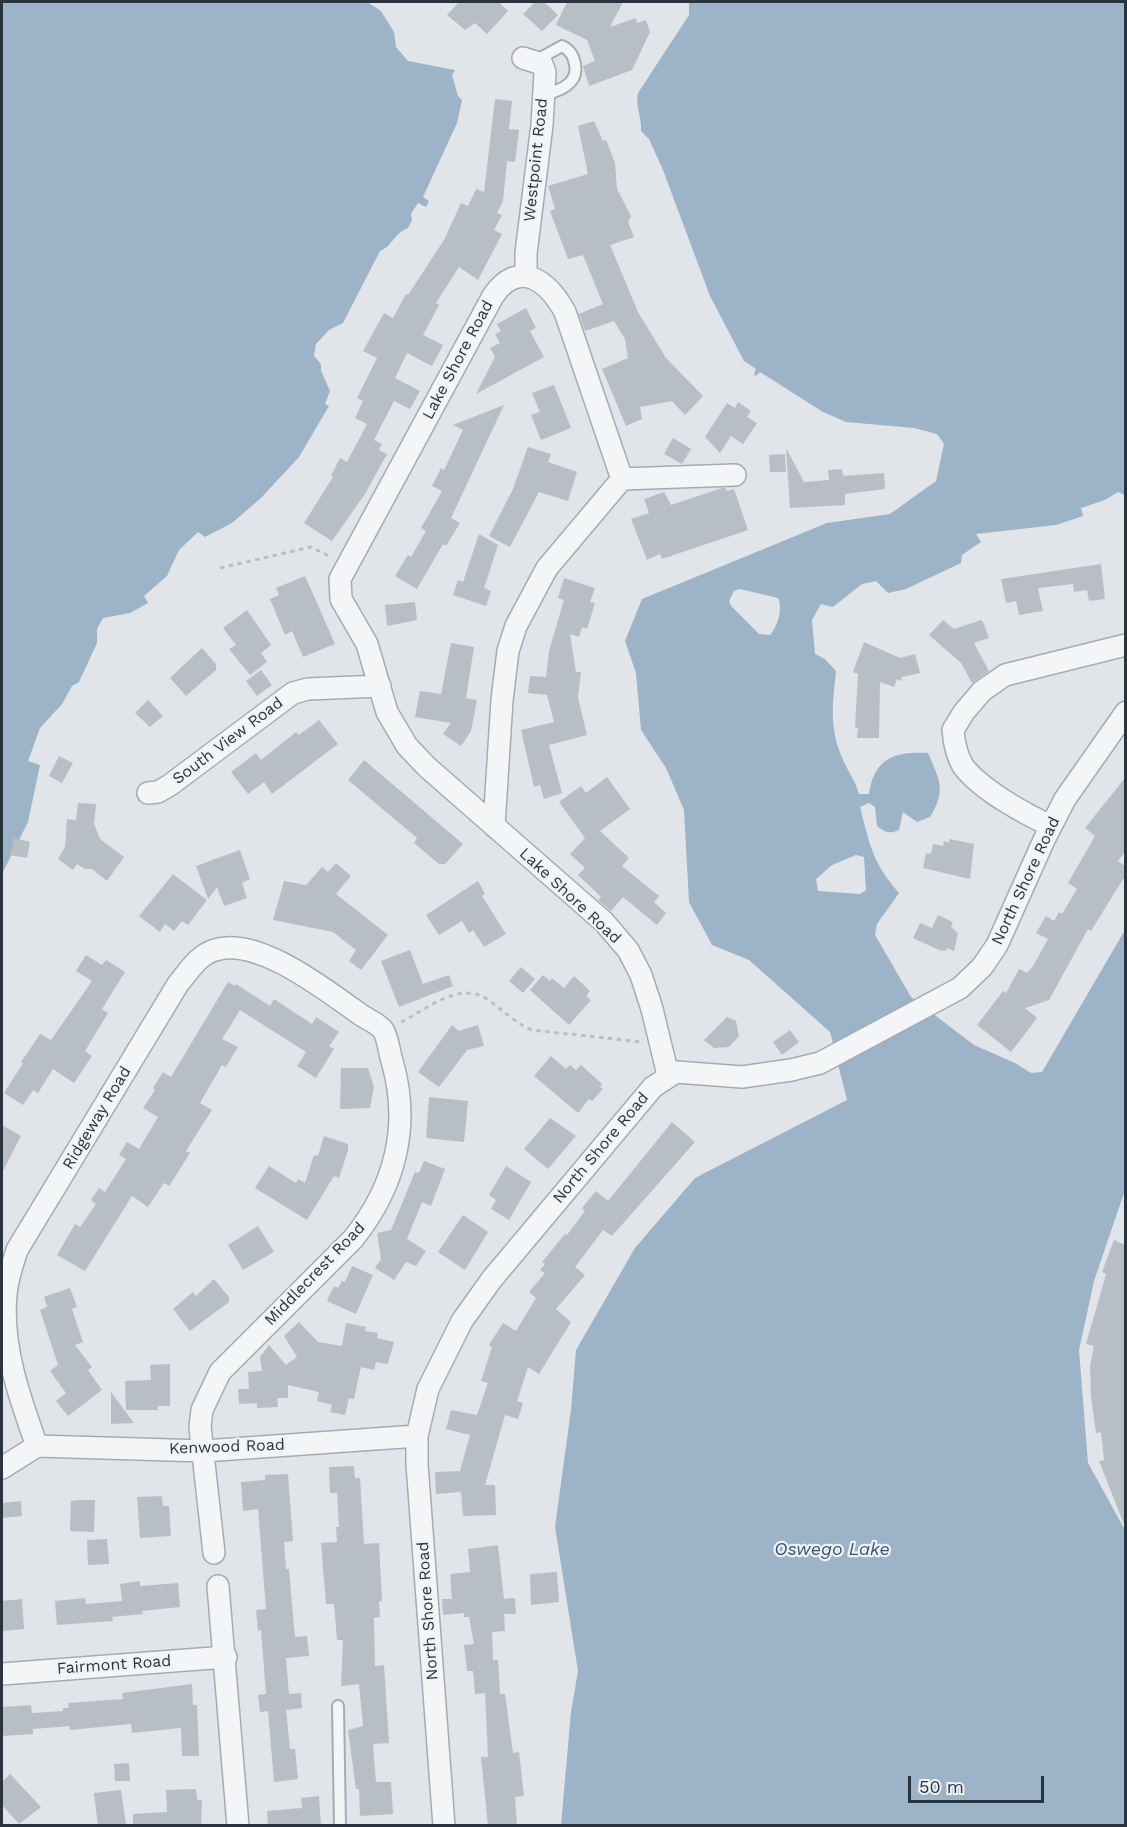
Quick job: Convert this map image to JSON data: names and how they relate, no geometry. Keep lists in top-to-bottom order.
{
  "streets": {
    "street": [
      "Westpoint Road",
      "Lake Shore Road",
      "South View Road",
      "North Shore Road",
      "Ridgeway Road",
      "Middlecrest Road",
      "Kenwood Road",
      "Fairmont Road"
    ]
  },
  "crossings": [
    ["Westpoint Road", "Lake Shore Road"],
    ["Lake Shore Road", "South View Road"],
    ["Lake Shore Road", "North Shore Road"],
    ["North Shore Road", "Kenwood Road"],
    ["Ridgeway Road", "Middlecrest Road"],
    ["Ridgeway Road", "Kenwood Road"],
    ["Middlecrest Road", "Kenwood Road"]
  ],
  "water": ["Oswego Lake"],
  "scale_bar": "50 m"
}
